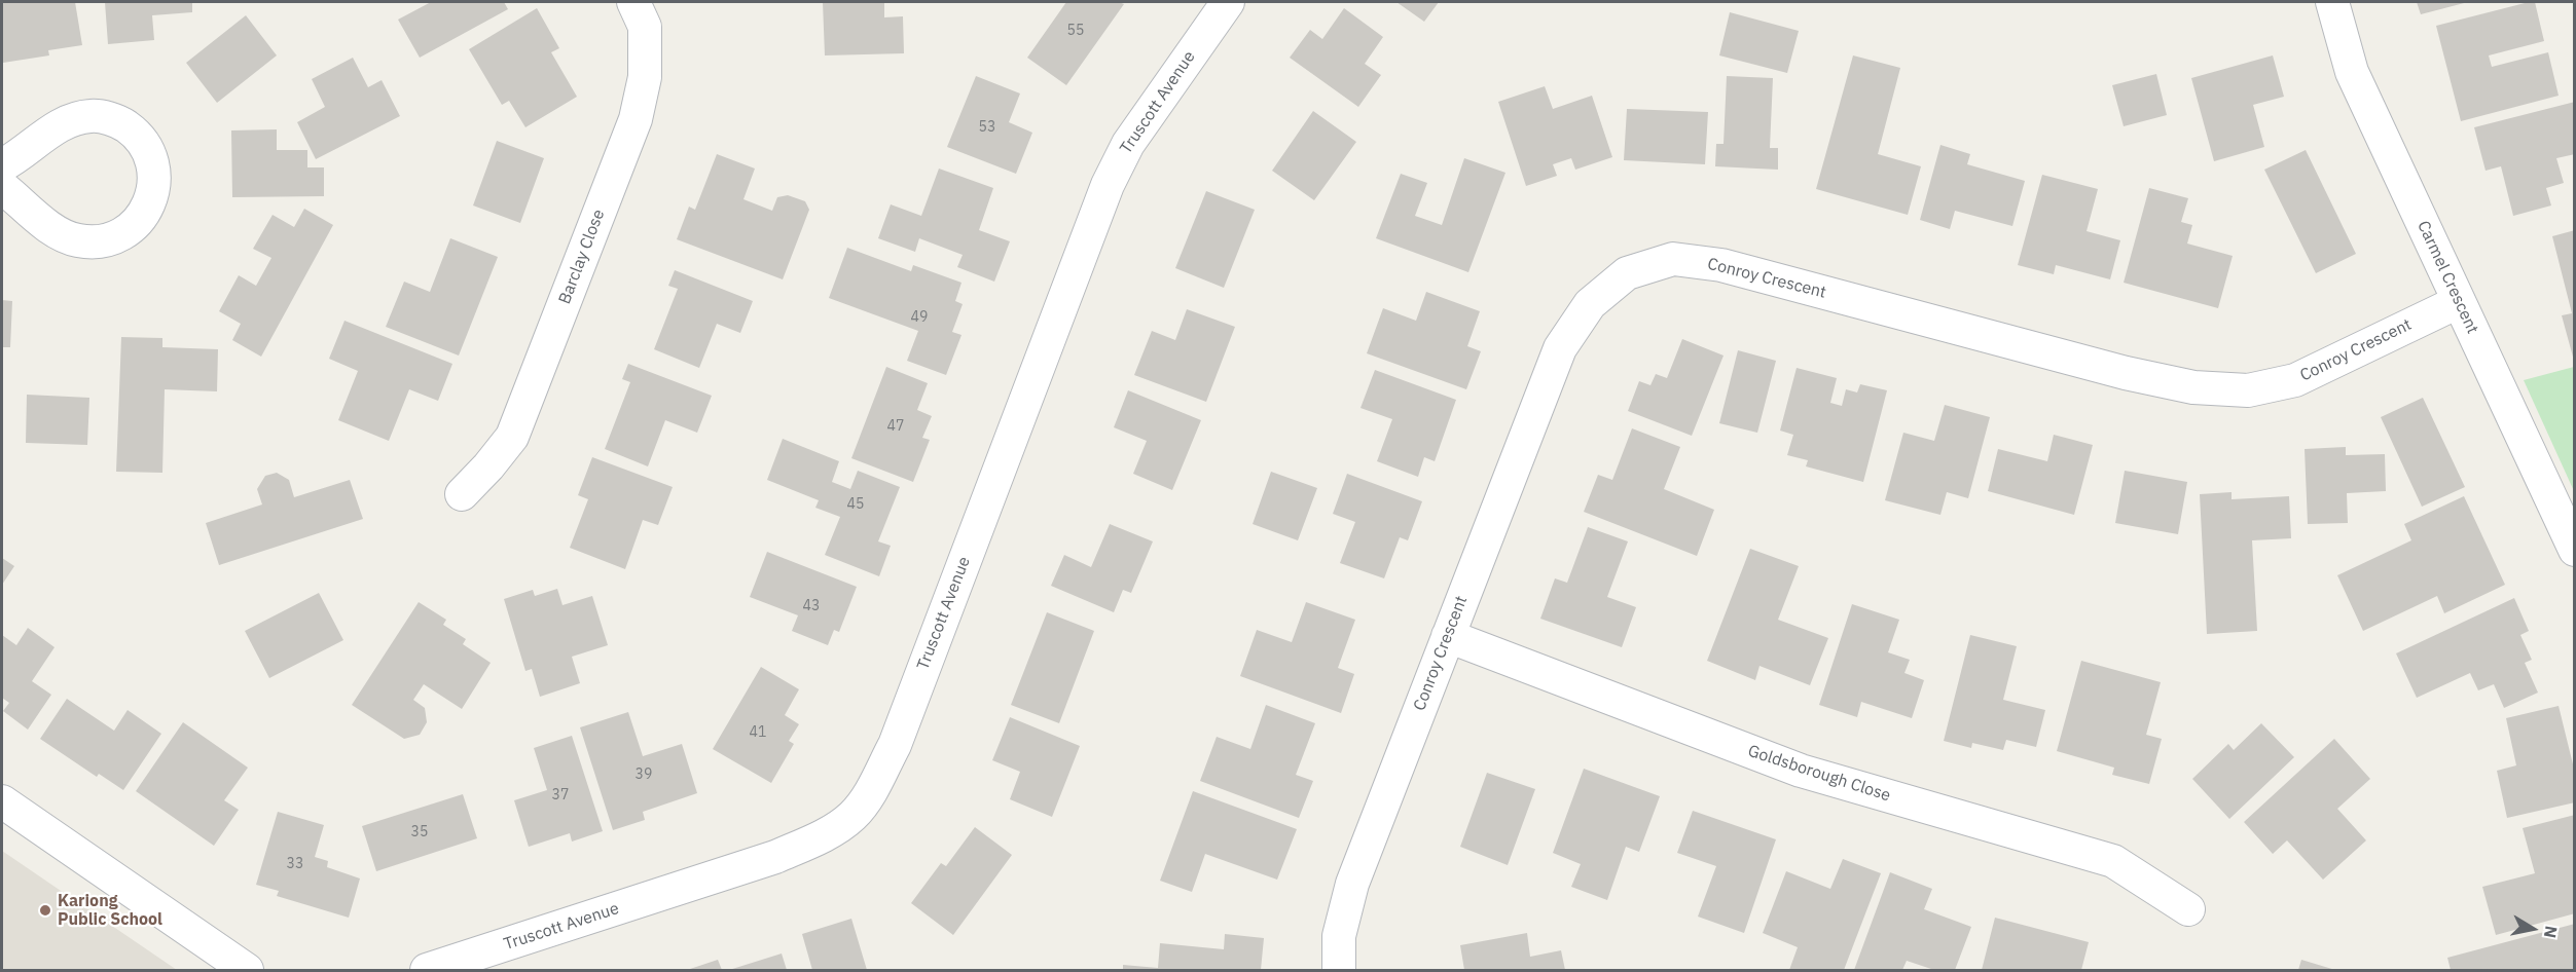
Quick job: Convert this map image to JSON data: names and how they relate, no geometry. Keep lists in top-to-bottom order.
{
  "streets": {
    "street": [
      "Truscott Avenue",
      "Barclay Close",
      "Carmel Crescent",
      "Conroy Crescent",
      "Goldsborough Close"
    ]
  },
  "crossings": [
    ["Carmel Crescent", "Conroy Crescent"],
    ["Conroy Crescent", "Goldsborough Close"]
  ],
  "places": ["Kariong Public School"],
  "house_numbers": [
    "55",
    "53",
    "49",
    "47",
    "45",
    "43",
    "41",
    "39",
    "37",
    "35",
    "33"
  ],
  "north": "right"
}
